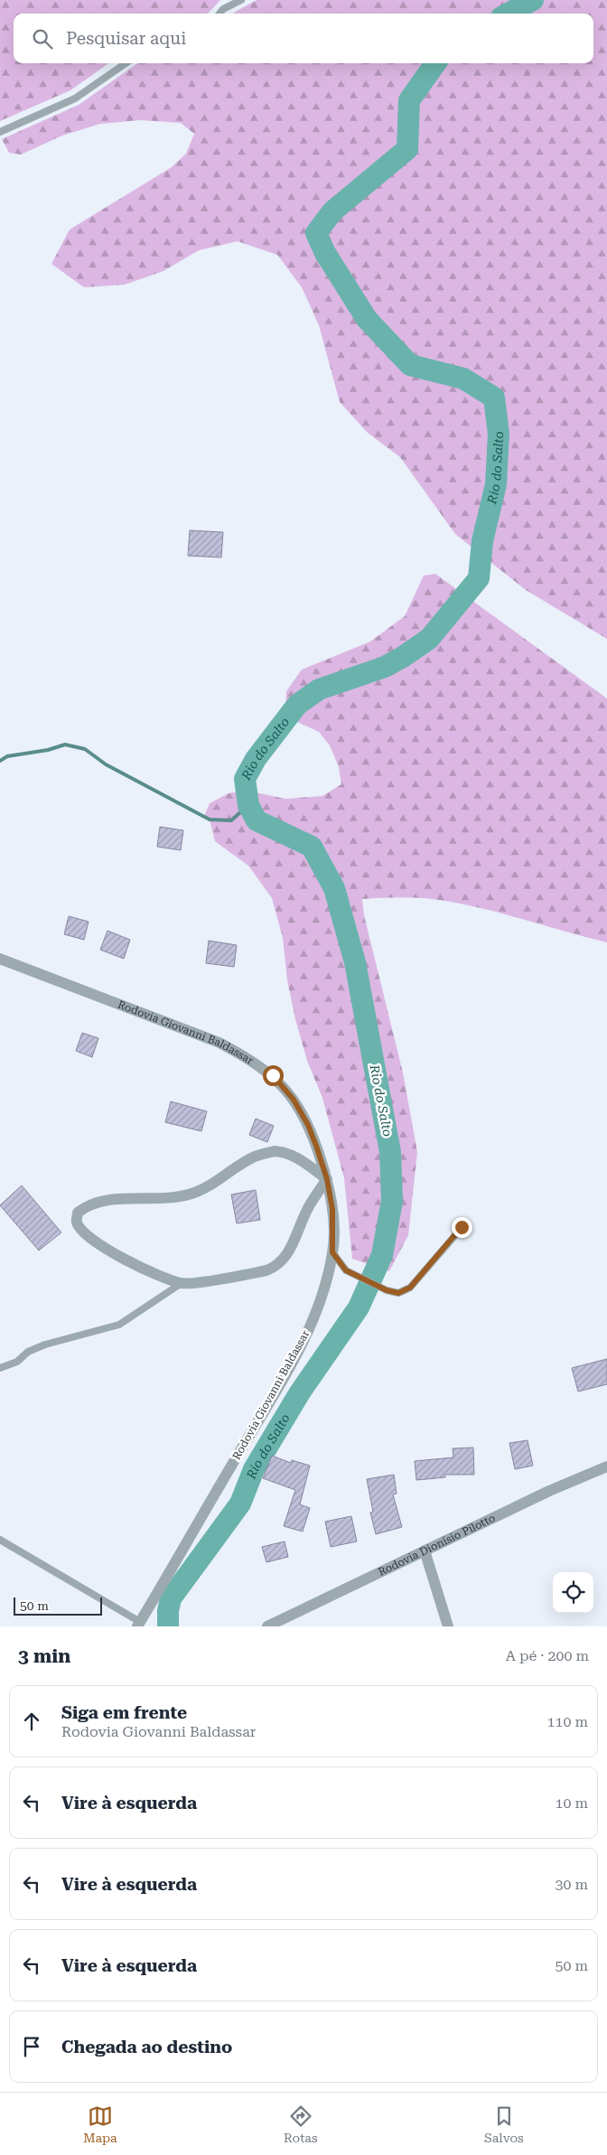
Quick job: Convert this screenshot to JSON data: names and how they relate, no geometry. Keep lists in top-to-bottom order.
{
  "streets": {
    "street": ["Rodovia Giovanni Baldassar", "Rodovia Dionísio Pilotto"]
  },
  "water": ["Rio do Salto"],
  "scale_bar": "50 m",
  "page": {
    "search": "Pesquisar aqui",
    "scale": "50 m",
    "heading": ["3 min", "A pé · 200 m"],
    "list": [
      ["Siga em frente", "Rodovia Giovanni Baldassar", "110 m"],
      ["Vire à esquerda", "10 m"],
      ["Vire à esquerda", "30 m"],
      ["Vire à esquerda", "50 m"],
      "Chegada ao destino"
    ],
    "nav": ["Mapa", "Rotas", "Salvos"]
  }
}
